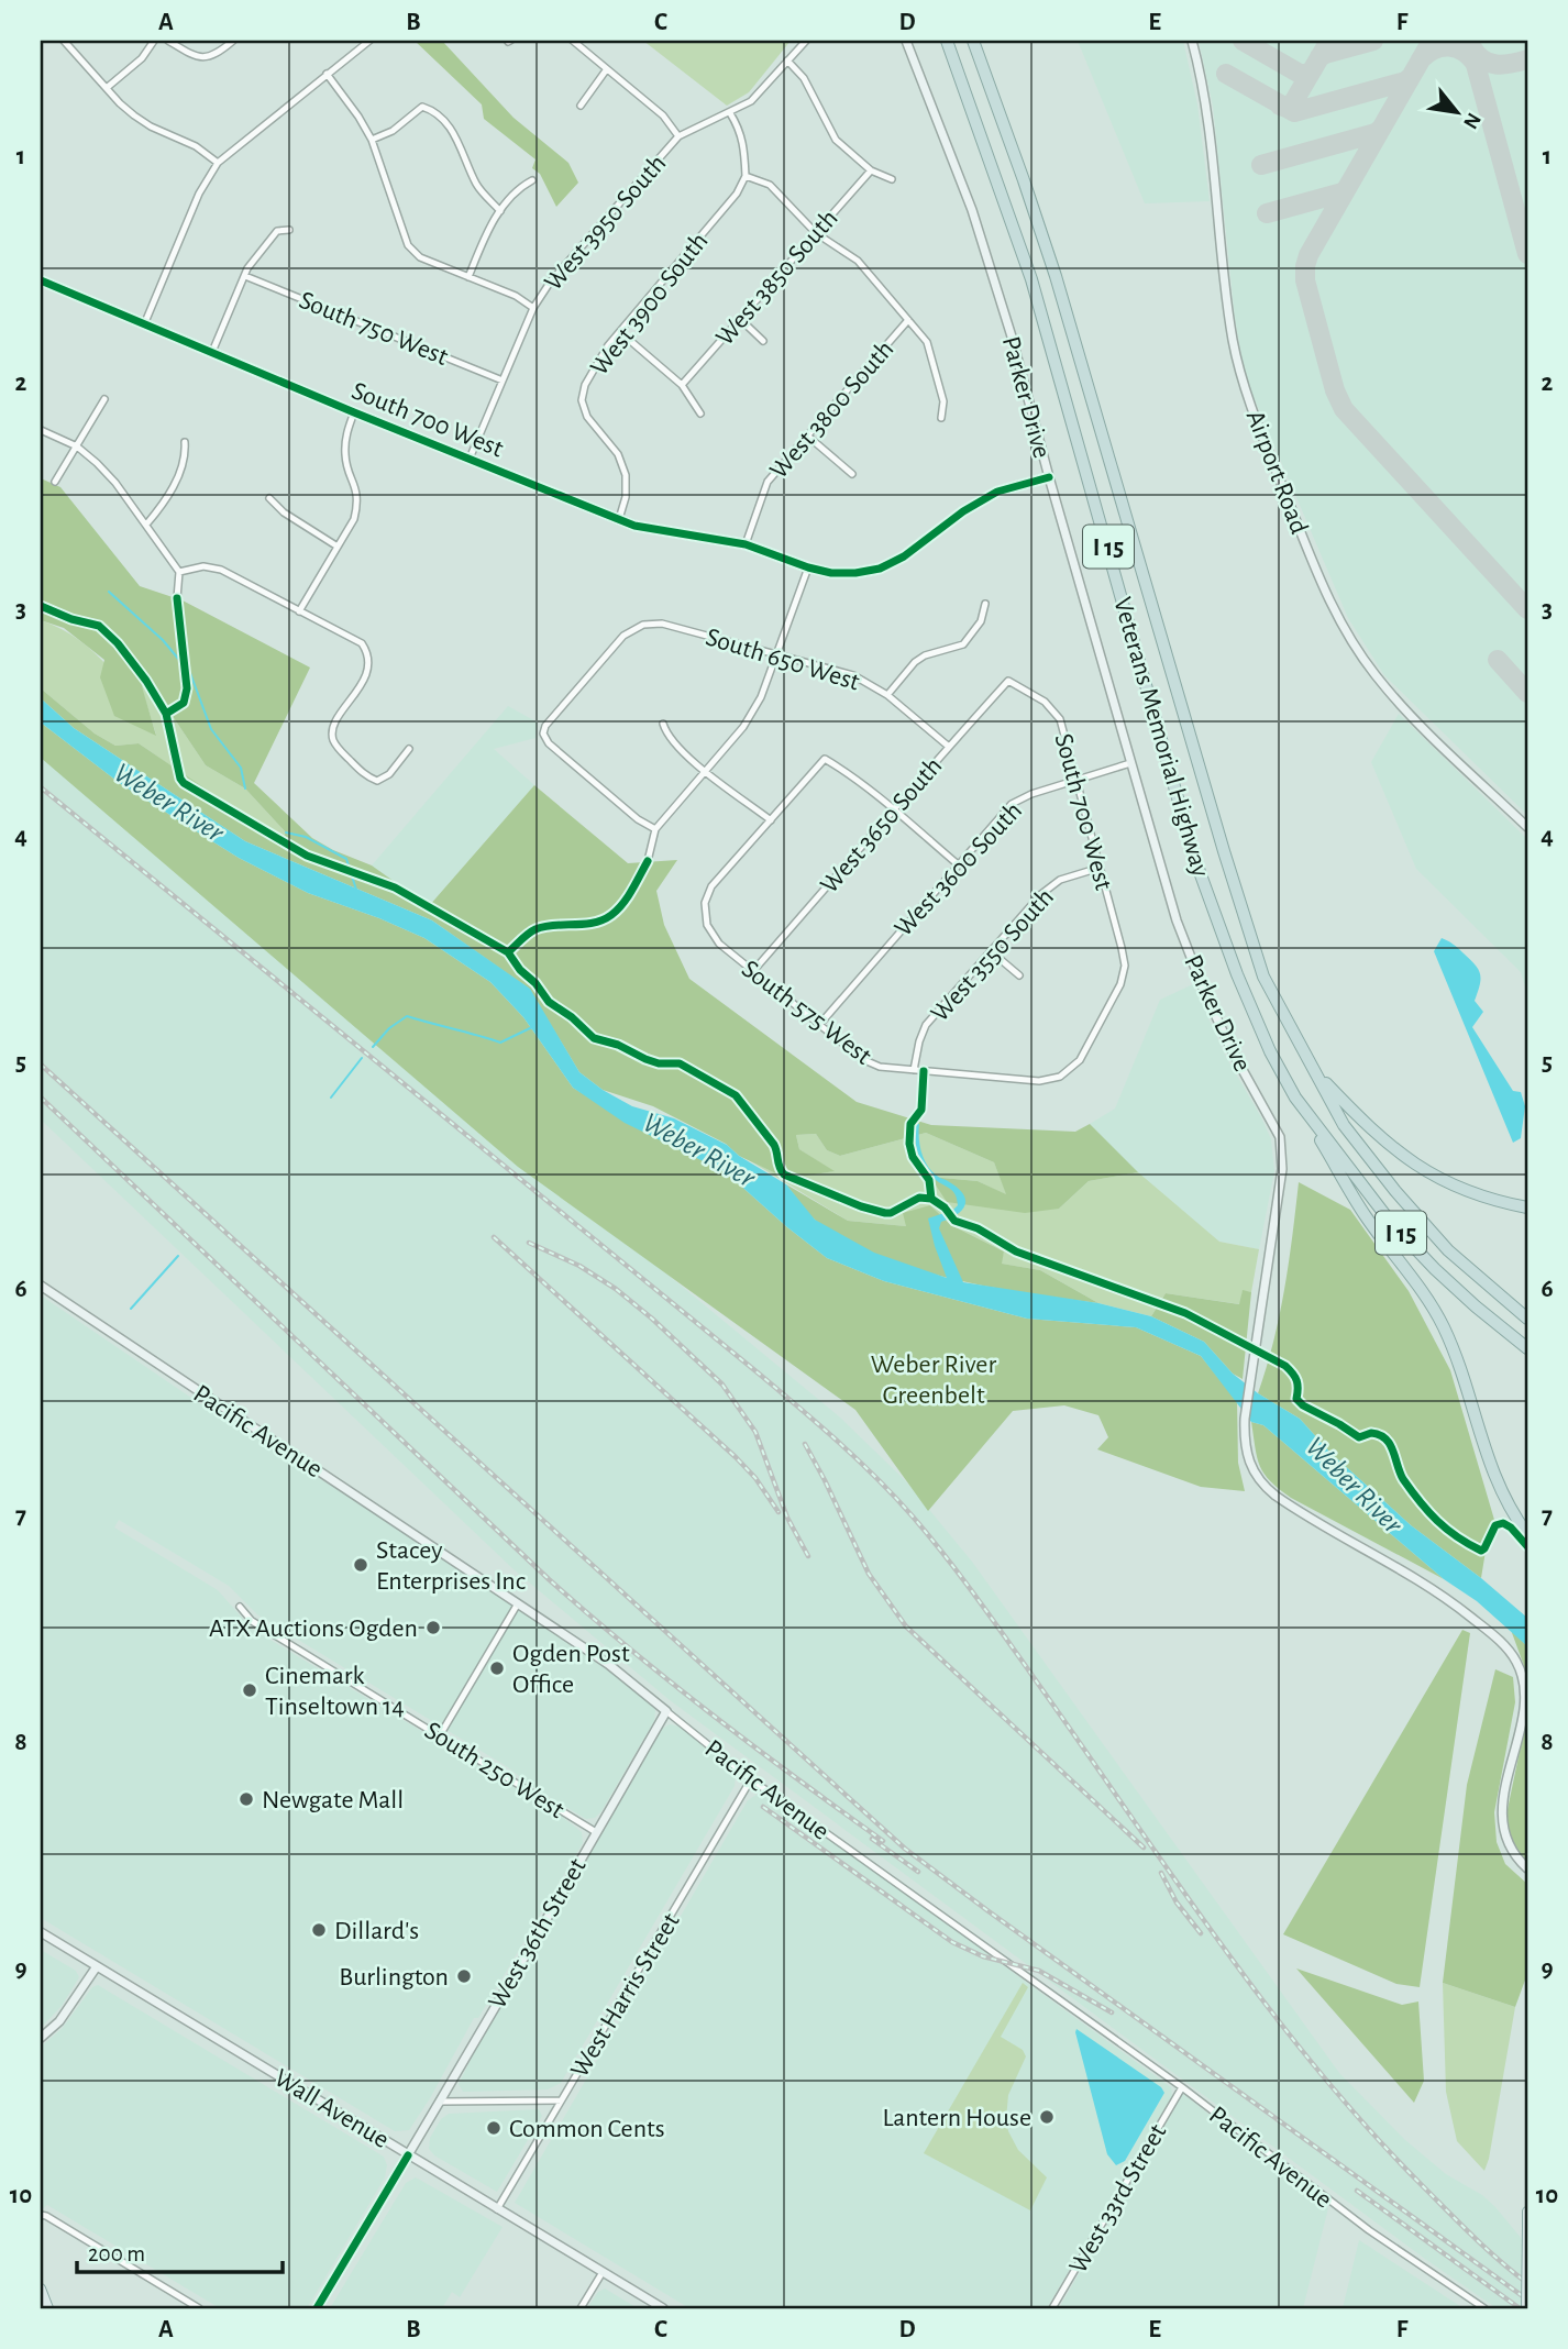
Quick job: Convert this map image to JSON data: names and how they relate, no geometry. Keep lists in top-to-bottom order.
{
  "streets": {
    "highway": ["I 15", "Veterans Memorial Highway"],
    "street": [
      "West 3950 South",
      "West 3850 South",
      "West 3900 South",
      "South 750 West",
      "Parker Drive",
      "West 3800 South",
      "South 700 West",
      "Airport Road",
      "South 650 West",
      "West 3650 South",
      "West 3600 South",
      "West 3550 South",
      "South 575 West",
      "Pacific Avenue",
      "South 250 West",
      "West 36th Street",
      "West Harris Street",
      "Wall Avenue",
      "West 33rd Street"
    ]
  },
  "crossings": [
    ["West 3950 South", "South 750 West"],
    ["West 3950 South", "South 700 West"],
    ["West 3900 South", "South 700 West"],
    ["Parker Drive", "South 700 West"],
    ["Parker Drive", "West 3600 South"],
    ["West 3800 South", "South 700 West"],
    ["South 700 West", "West 3650 South"],
    ["South 700 West", "West 3600 South"],
    ["South 700 West", "West 3550 South"],
    ["South 700 West", "South 575 West"],
    ["South 650 West", "West 3650 South"],
    ["West 3650 South", "South 575 West"],
    ["West 3600 South", "South 575 West"],
    ["West 3550 South", "South 575 West"],
    ["Pacific Avenue", "West 36th Street"],
    ["Pacific Avenue", "West Harris Street"],
    ["Pacific Avenue", "West 33rd Street"],
    ["South 250 West", "West 36th Street"],
    ["West 36th Street", "Wall Avenue"],
    ["West Harris Street", "Wall Avenue"]
  ],
  "water": ["Weber River"],
  "parks": ["Weber River Greenbelt"],
  "places": [
    "Stacey Enterprises Inc",
    "ATX Auctions Ogden",
    "Ogden Post Office",
    "Cinemark Tinseltown 14",
    "Newgate Mall",
    "Dillard's",
    "Burlington",
    "Lantern House",
    "Common Cents"
  ],
  "scale_bar": "200 m",
  "north": "bottom right",
  "grid": {
    "columns": [
      "A",
      "B",
      "C",
      "D",
      "E",
      "F"
    ],
    "rows": [
      "1",
      "2",
      "3",
      "4",
      "5",
      "6",
      "7",
      "8",
      "9",
      "10"
    ]
  }
}
